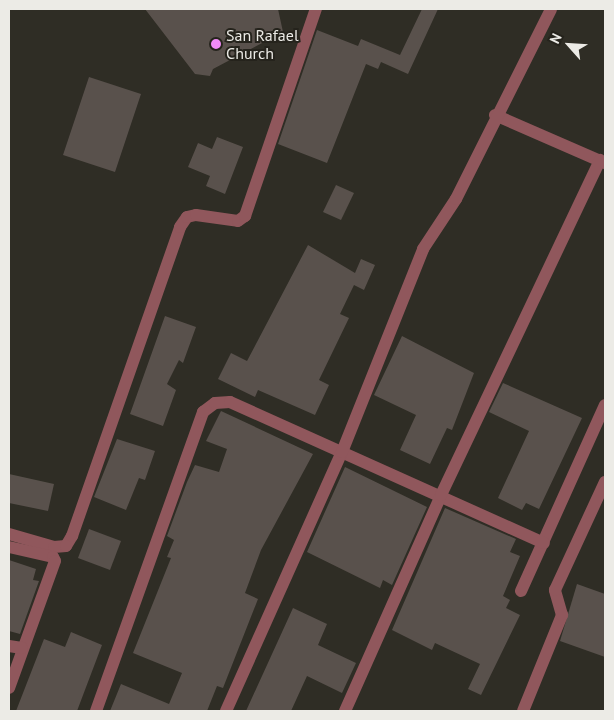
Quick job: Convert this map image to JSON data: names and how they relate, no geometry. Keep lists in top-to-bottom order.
{
  "places": ["San Rafael Church"],
  "north": "top left"
}
